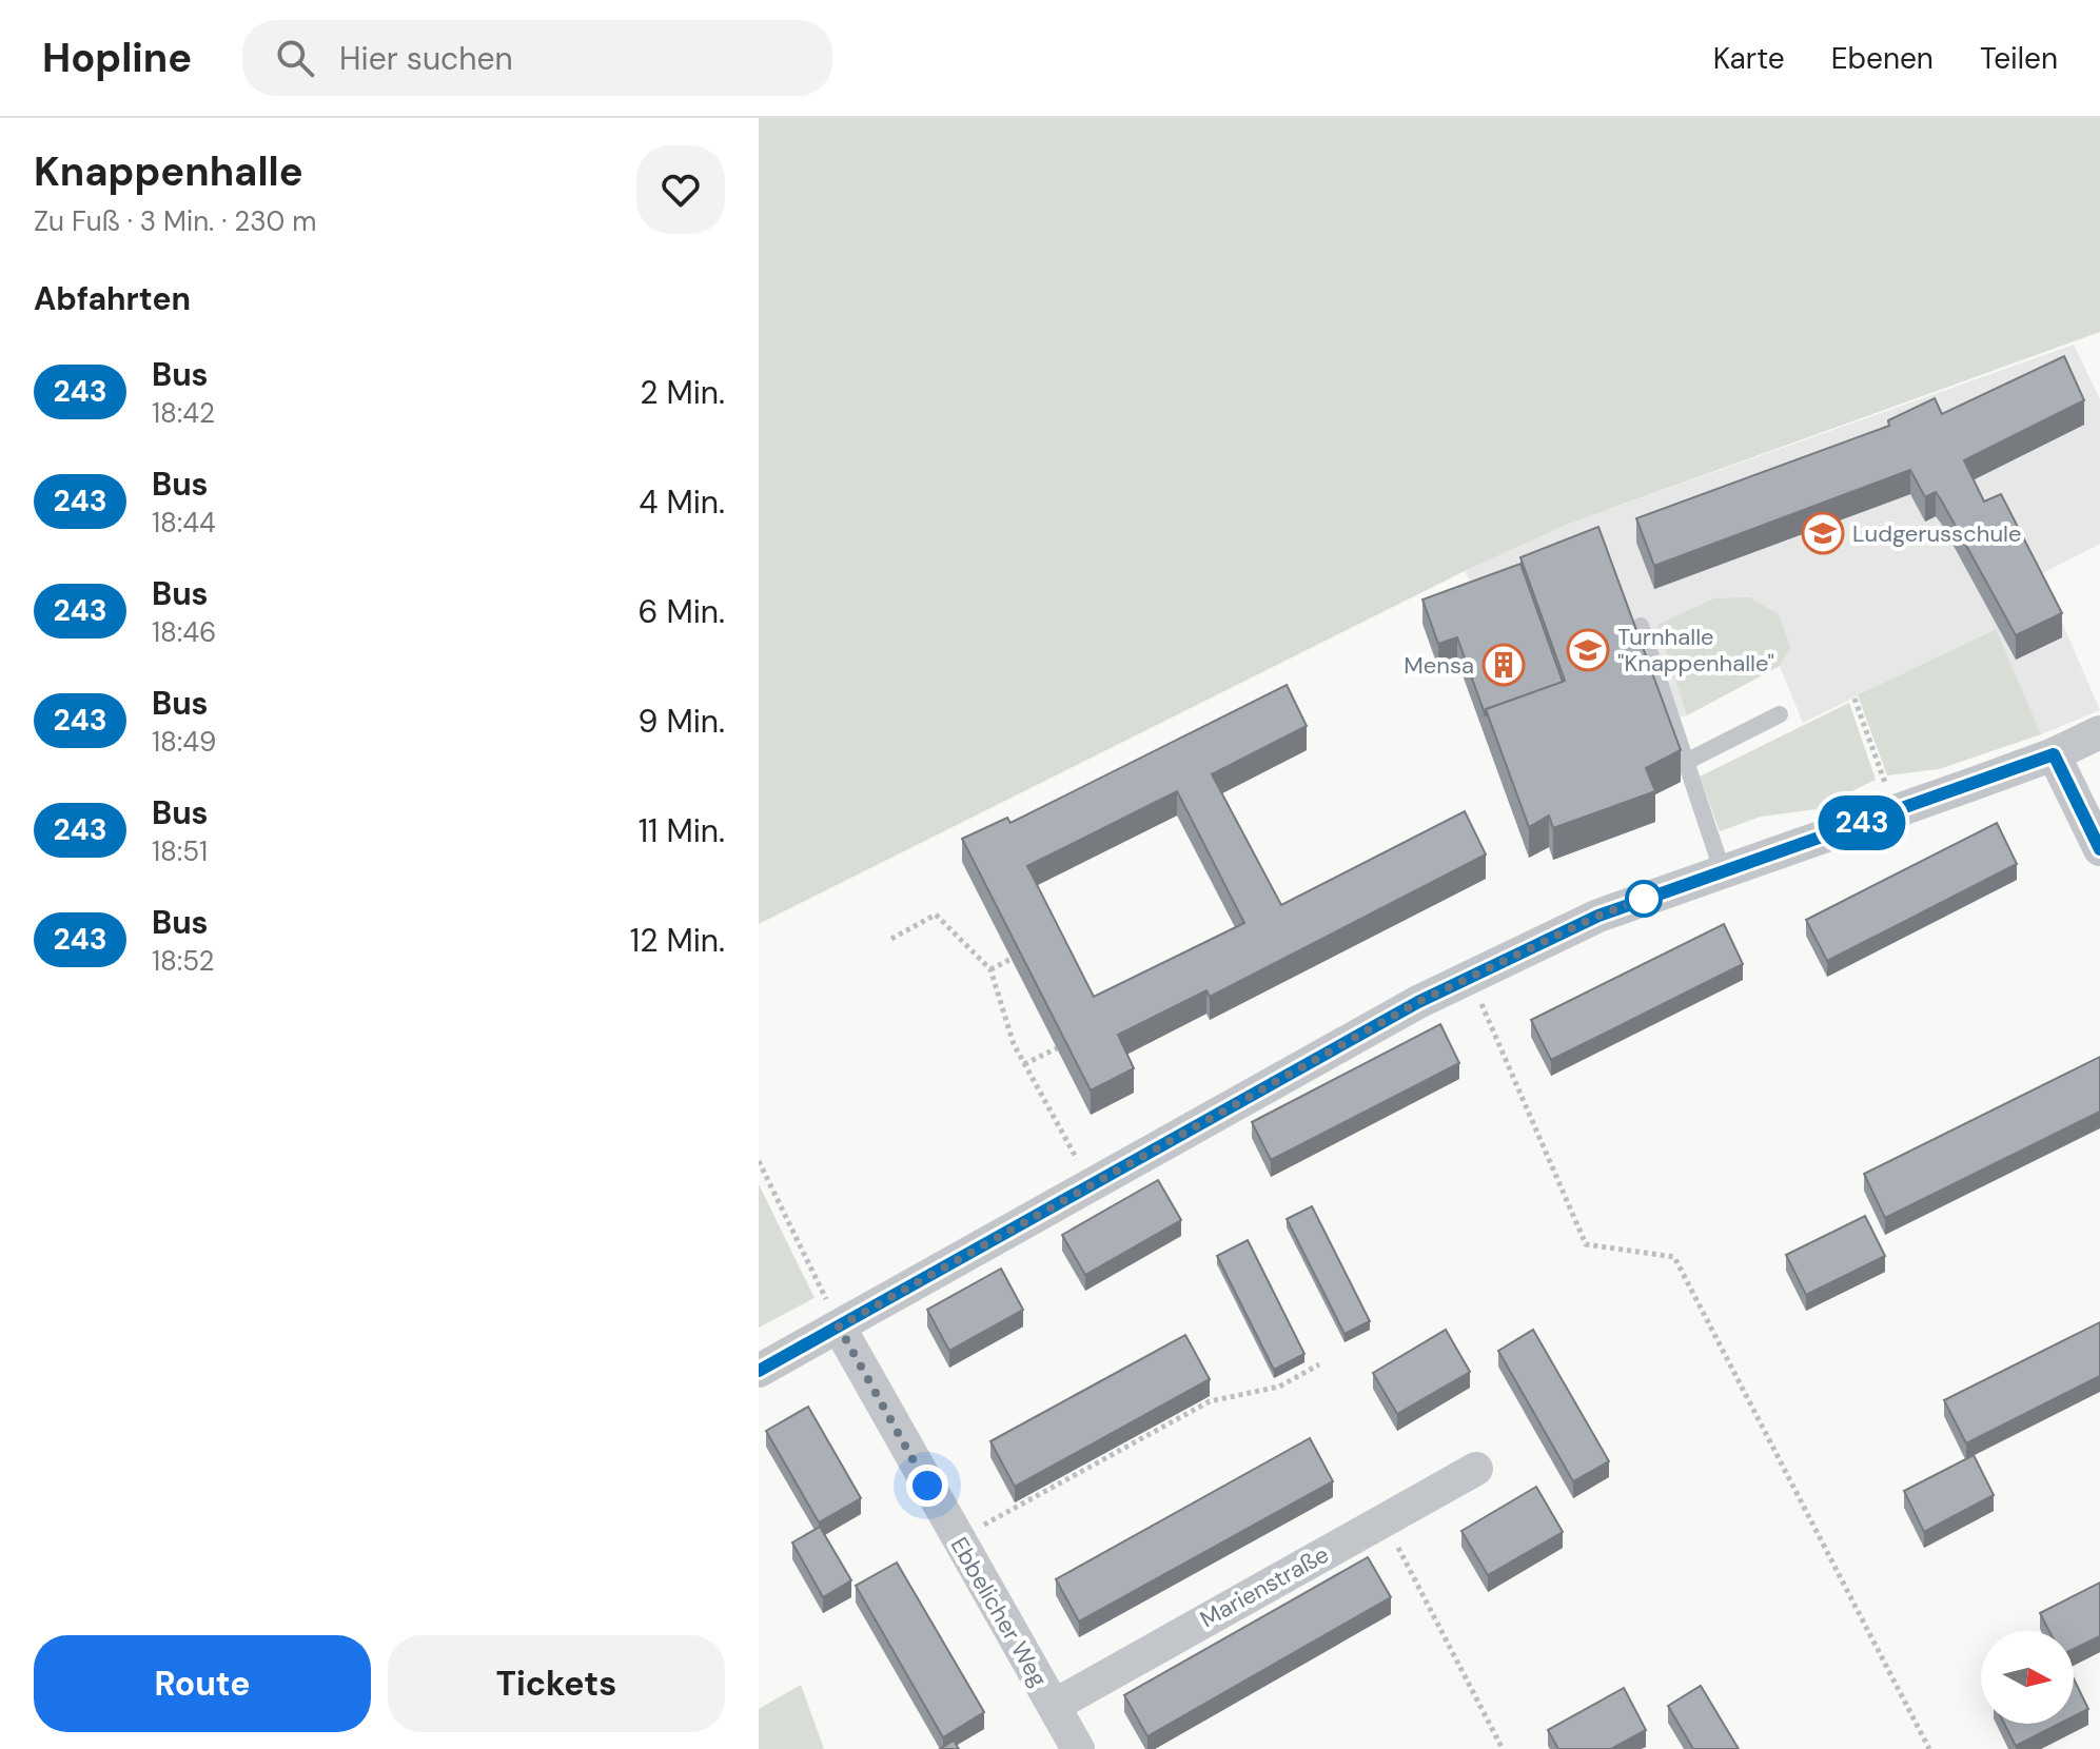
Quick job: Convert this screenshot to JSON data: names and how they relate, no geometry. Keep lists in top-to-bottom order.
{
  "streets": {
    "street": ["Marienstraße", "Ebbelicher Weg"]
  },
  "crossings": [
    ["Marienstraße", "Ebbelicher Weg"]
  ],
  "places": {
    "school or university": ["Ludgerusschule", "Turnhalle \"Knappenhalle\""],
    "building": ["Mensa"]
  },
  "lines": ["bus line 243"],
  "north": "right",
  "page": {
    "header": "Hopline",
    "search": "Hier suchen",
    "nav": ["Karte", "Ebenen", "Teilen"],
    "heading": [
      ["Knappenhalle", "Zu Fuß · 3 Min. · 230 m"],
      "Abfahrten"
    ],
    "on_map": "243",
    "list": [
      {
        "mark": "243",
        "name": "Bus",
        "note": "18:42",
        "value": "2 Min."
      },
      {
        "mark": "243",
        "name": "Bus",
        "note": "18:44",
        "value": "4 Min."
      },
      {
        "mark": "243",
        "name": "Bus",
        "note": "18:46",
        "value": "6 Min."
      },
      {
        "mark": "243",
        "name": "Bus",
        "note": "18:49",
        "value": "9 Min."
      },
      {
        "mark": "243",
        "name": "Bus",
        "note": "18:51",
        "value": "11 Min."
      },
      {
        "mark": "243",
        "name": "Bus",
        "note": "18:52",
        "value": "12 Min."
      }
    ],
    "buttons": ["Route", "Tickets"]
  }
}
